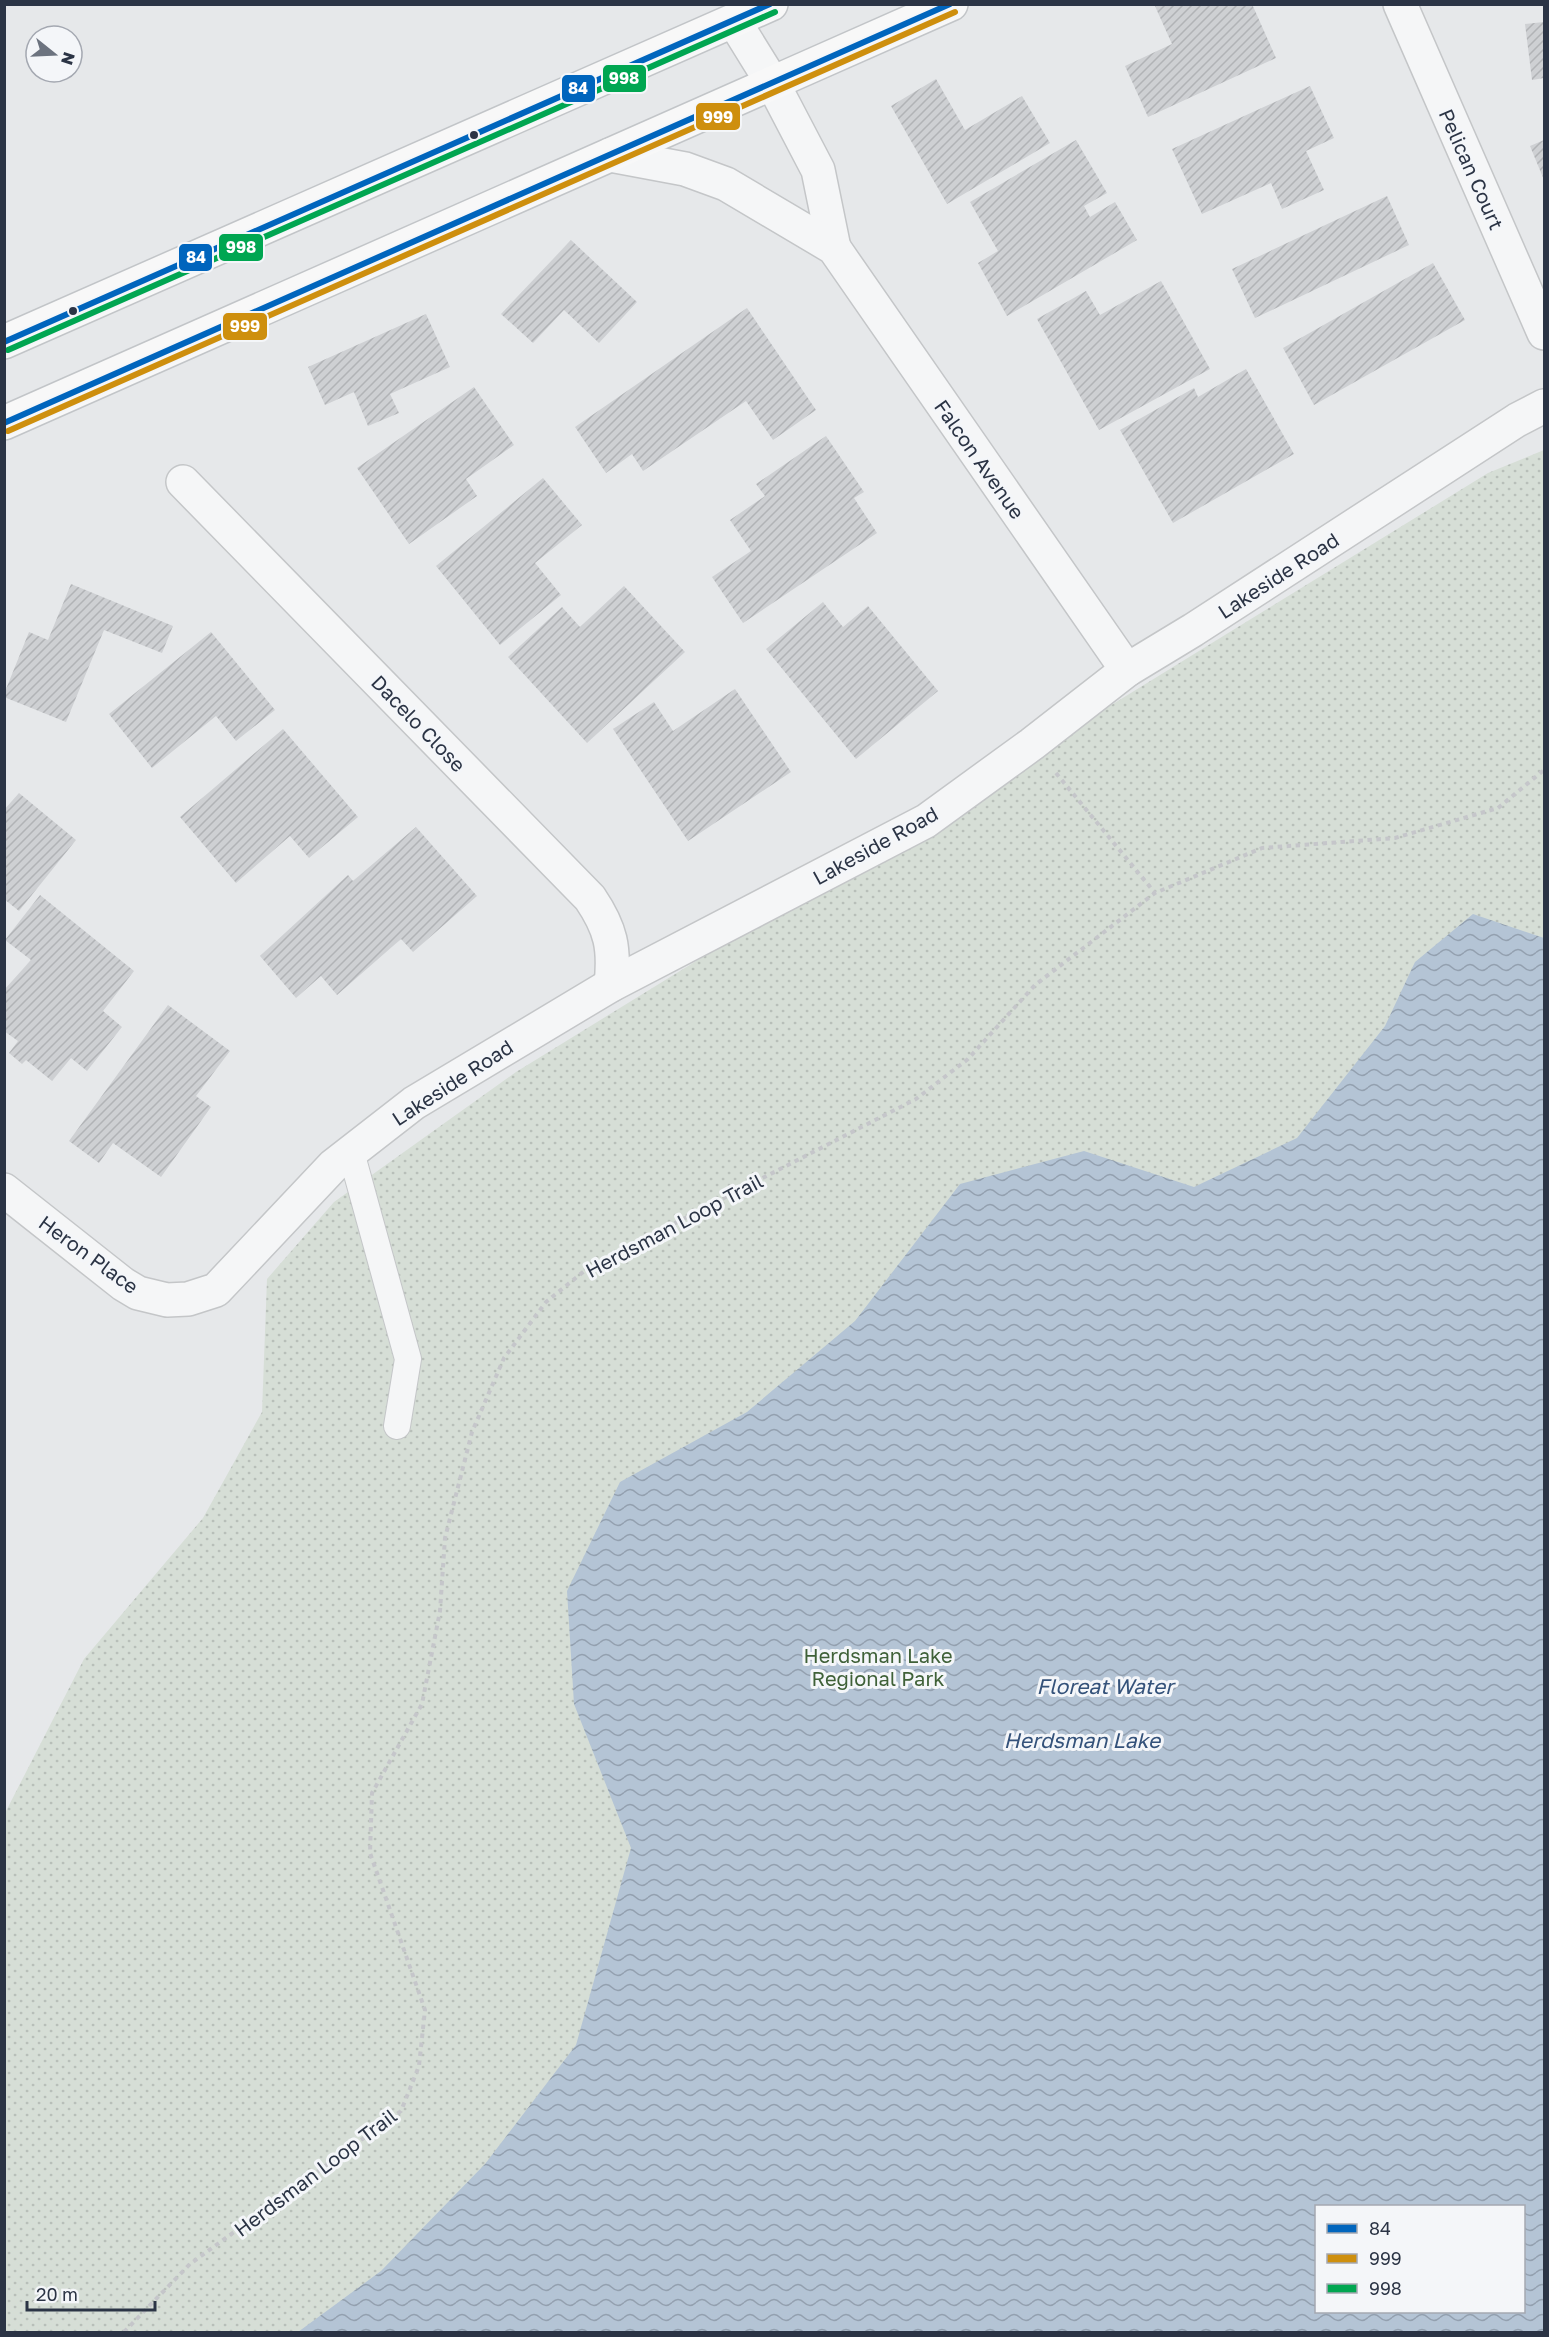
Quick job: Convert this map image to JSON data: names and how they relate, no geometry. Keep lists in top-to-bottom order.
{
  "streets": {
    "street": [
      "Pelican Court",
      "Falcon Avenue",
      "Lakeside Road",
      "Dacelo Close",
      "Heron Place"
    ],
    "path": ["Herdsman Loop Trail"]
  },
  "crossings": [
    ["Falcon Avenue", "Lakeside Road"],
    ["Lakeside Road", "Dacelo Close"],
    ["Lakeside Road", "Heron Place"]
  ],
  "water": ["Floreat Water", "Herdsman Lake"],
  "parks": ["Herdsman Lake Regional Park"],
  "lines": ["transit line 84", "transit line 999", "transit line 998"],
  "legend": ["84", "999", "998"],
  "scale_bar": "20 m",
  "north": "right"
}
